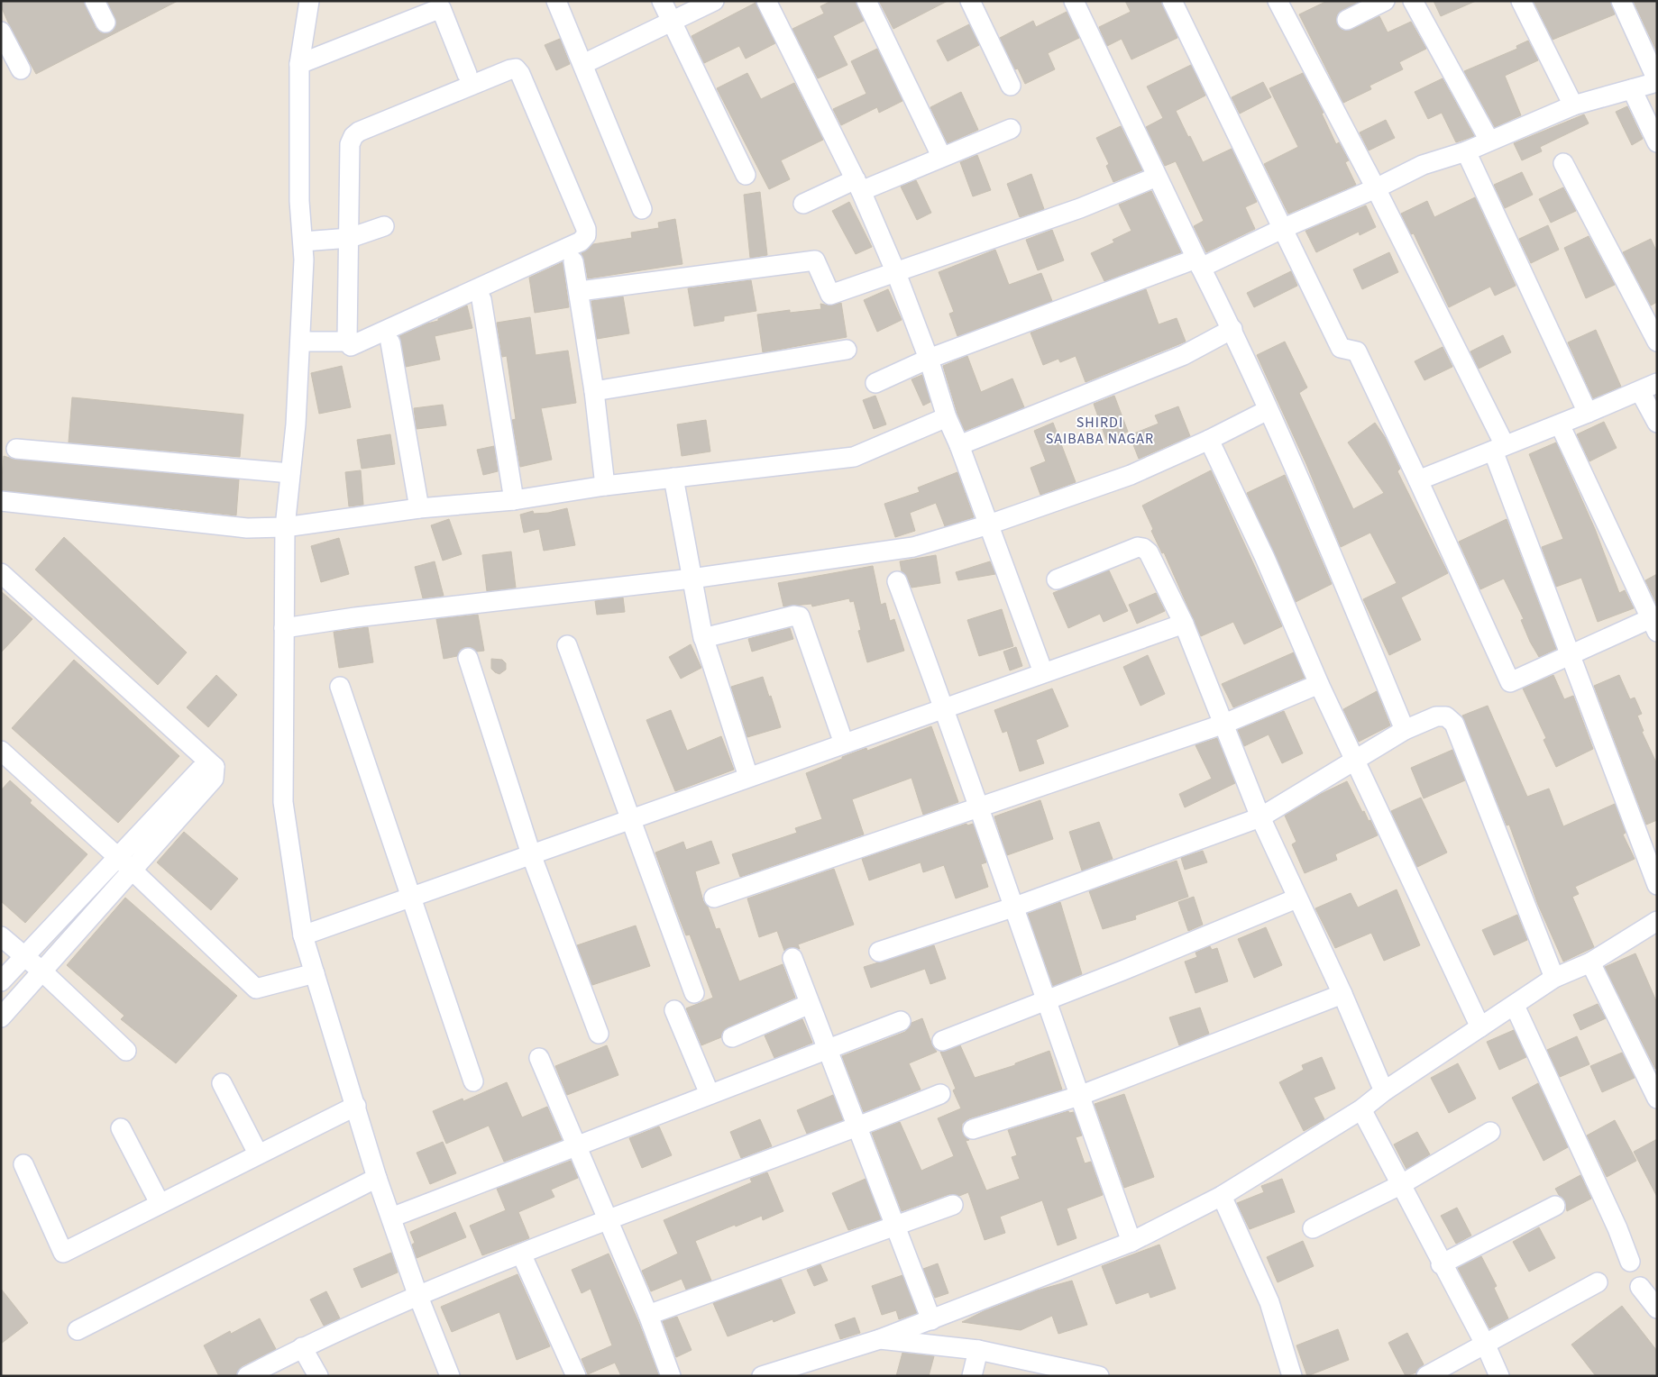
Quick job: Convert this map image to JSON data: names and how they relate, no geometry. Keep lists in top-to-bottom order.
{
  "districts": ["SHIRDI SAIBABA NAGAR"]
}
